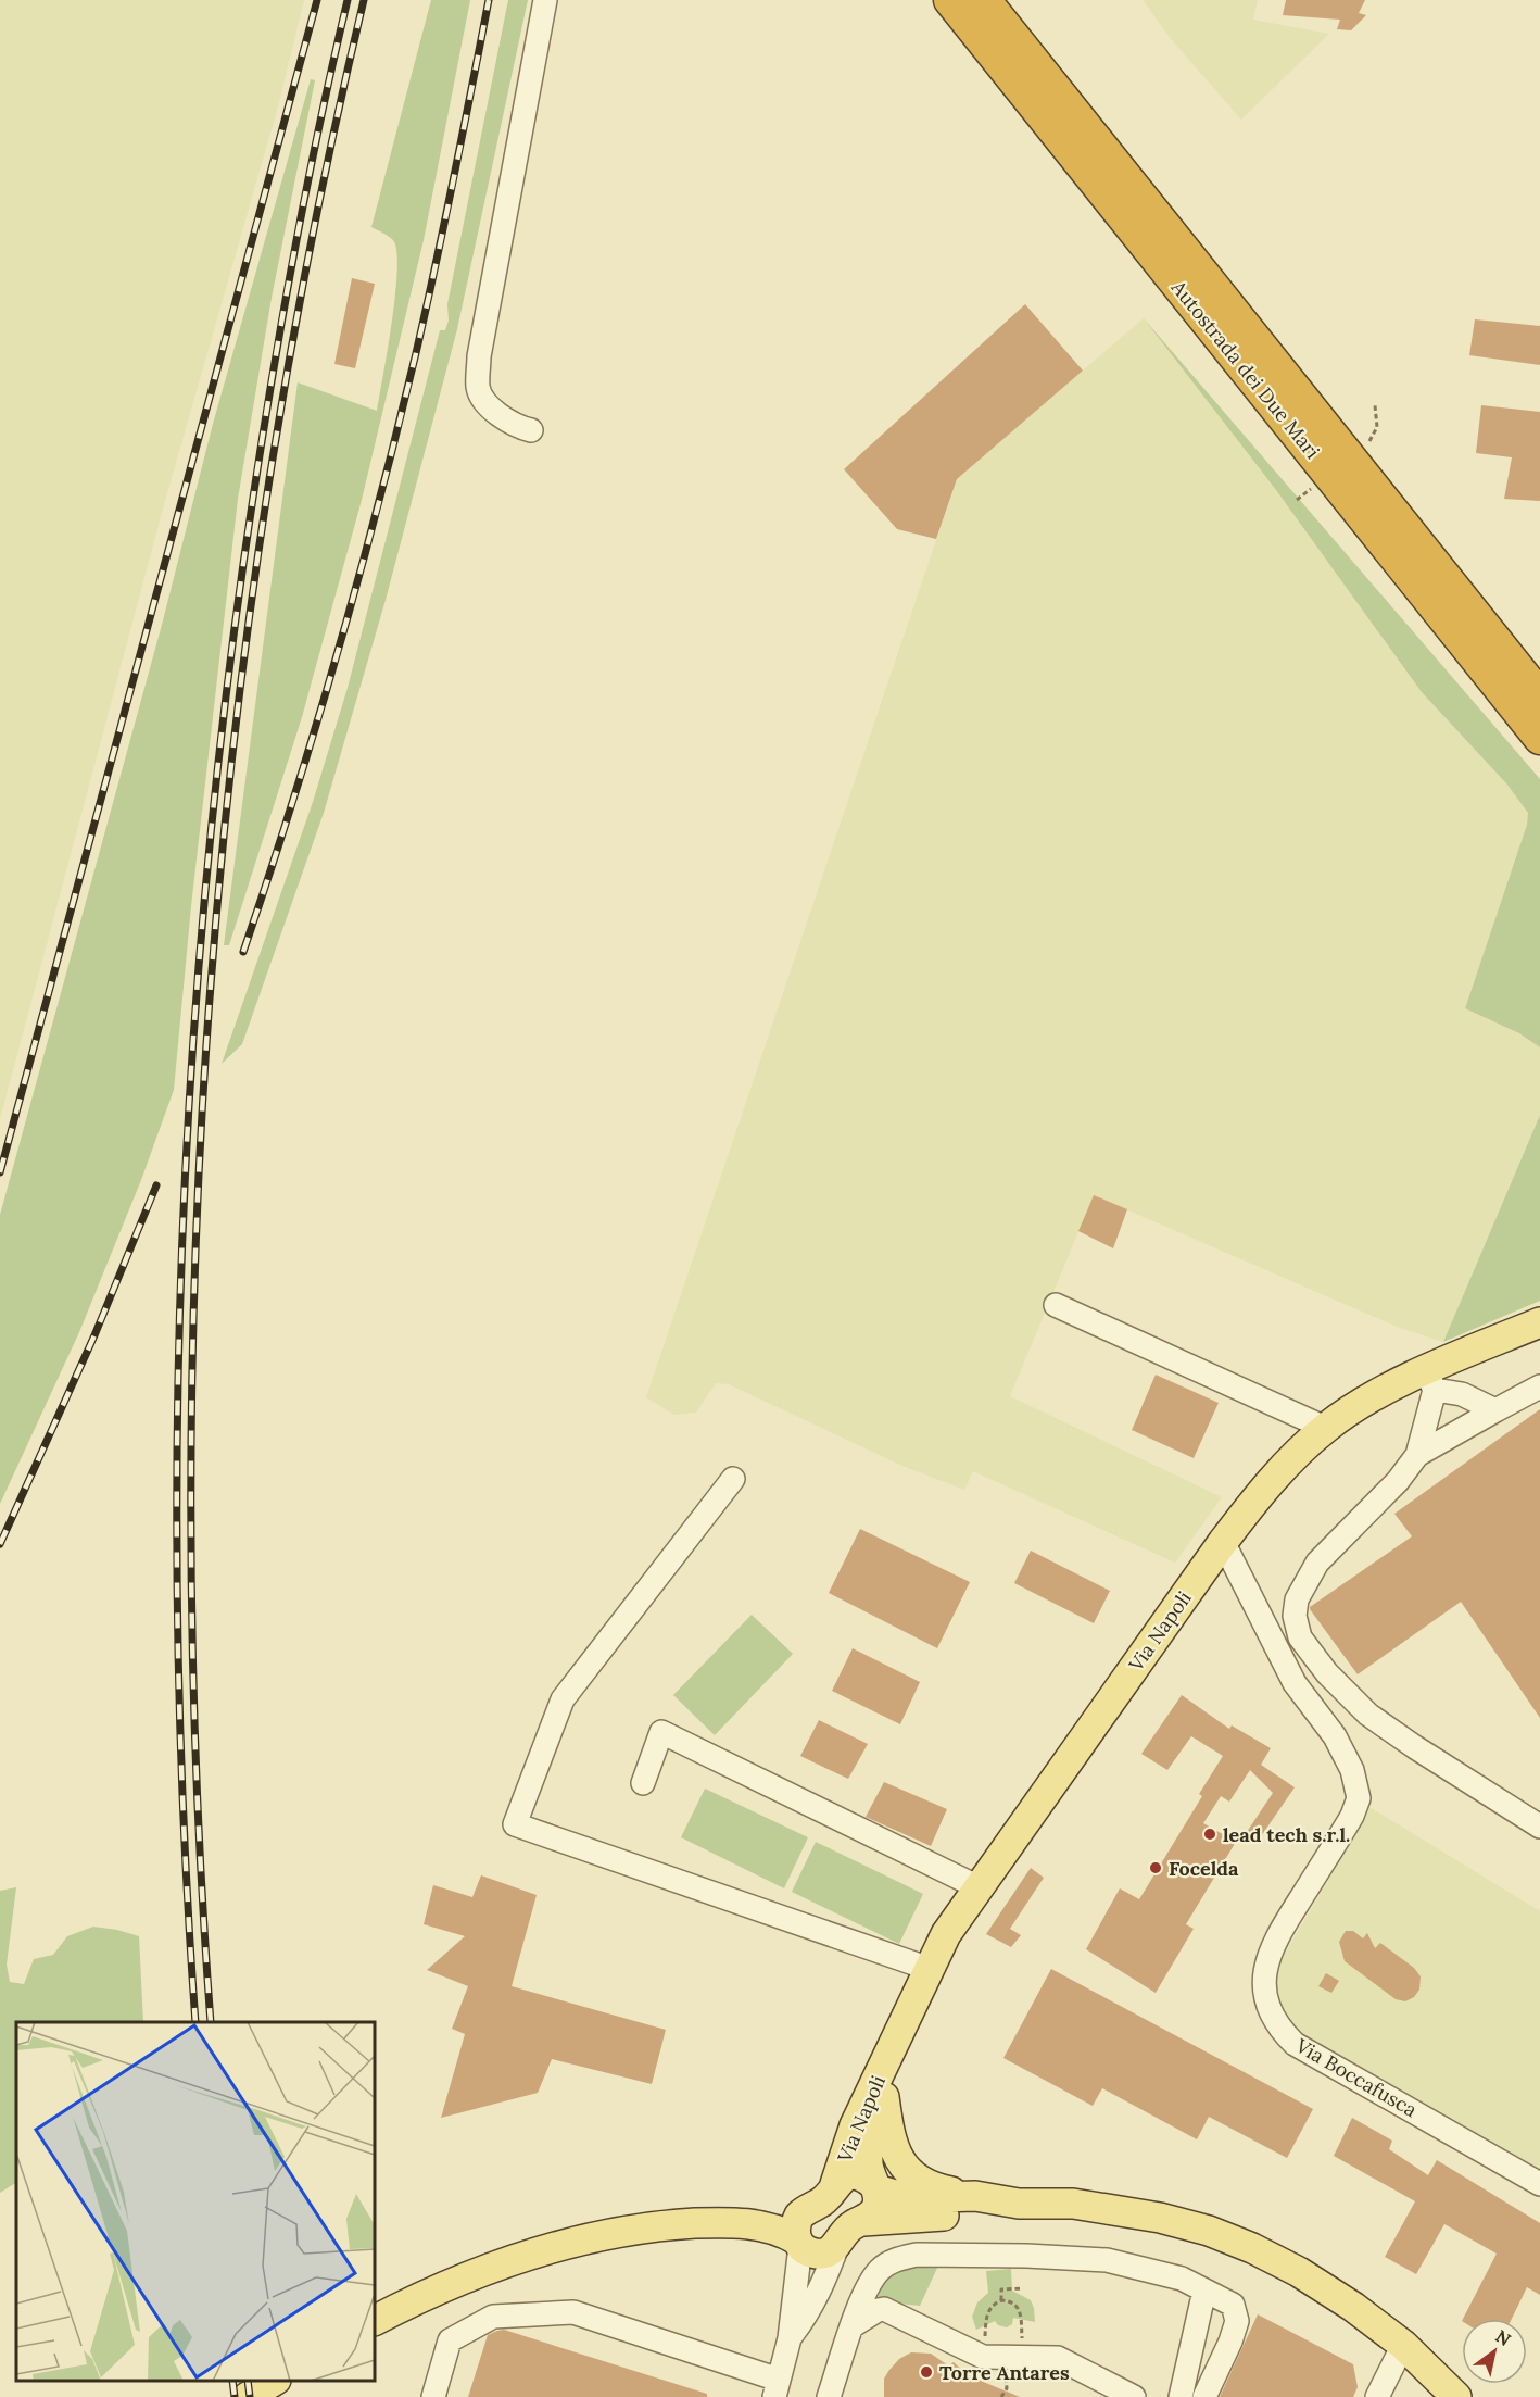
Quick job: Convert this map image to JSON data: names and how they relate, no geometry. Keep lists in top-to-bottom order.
{
  "streets": {
    "highway": ["Autostrada dei Due Mari"],
    "main road": ["Via Napoli"],
    "street": ["Via Boccafusca"]
  },
  "crossings": [
    ["Via Napoli", "Via Boccafusca"]
  ],
  "places": ["lead tech s.r.l.", "Focelda", "Torre Antares"],
  "north": "top right"
}
